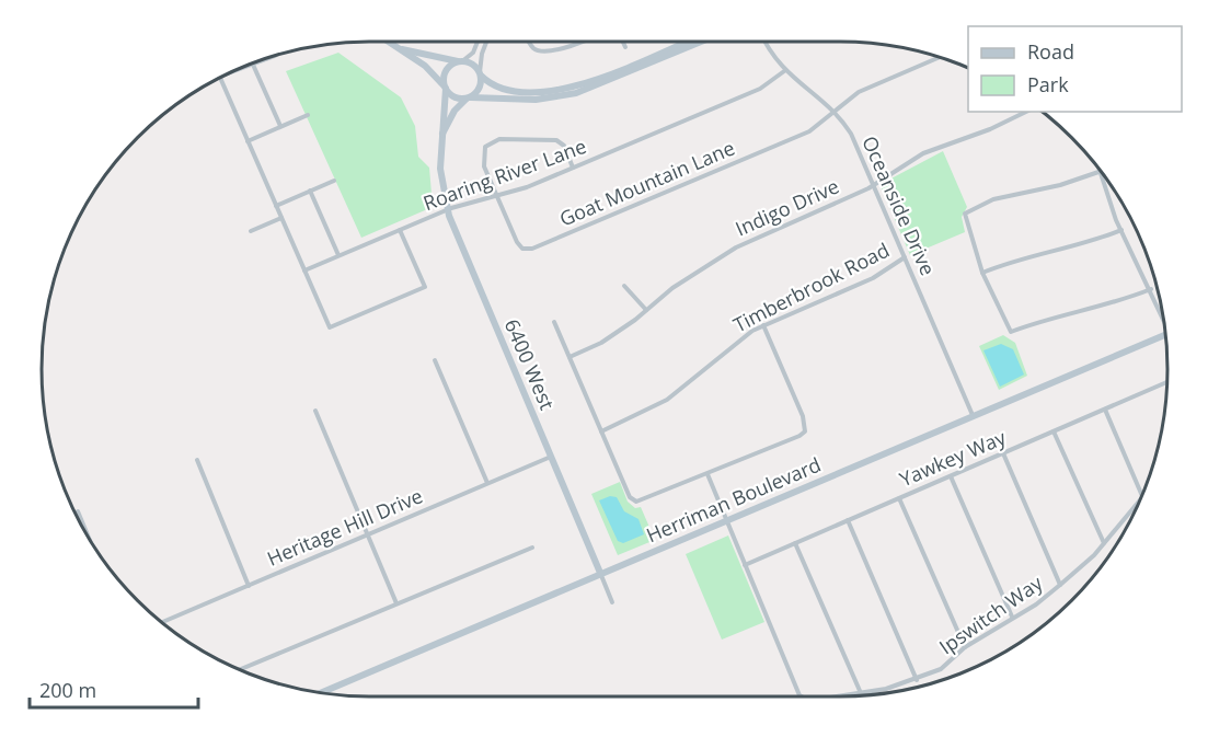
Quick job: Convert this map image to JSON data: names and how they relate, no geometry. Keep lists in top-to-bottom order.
{
  "streets": {
    "street": [
      "Roaring River Lane",
      "Goat Mountain Lane",
      "Oceanside Drive",
      "Indigo Drive",
      "Timberbrook Road",
      "6400 West",
      "Yawkey Way",
      "Herriman Boulevard",
      "Heritage Hill Drive",
      "Ipswitch Way"
    ]
  },
  "crossings": [
    ["Roaring River Lane", "Goat Mountain Lane"],
    ["Roaring River Lane", "Oceanside Drive"],
    ["Roaring River Lane", "6400 West"],
    ["Goat Mountain Lane", "Oceanside Drive"],
    ["Oceanside Drive", "Indigo Drive"],
    ["Oceanside Drive", "Timberbrook Road"],
    ["Oceanside Drive", "Herriman Boulevard"],
    ["6400 West", "Herriman Boulevard"],
    ["6400 West", "Heritage Hill Drive"],
    ["Yawkey Way", "Ipswitch Way"]
  ],
  "legend": ["Road", "Park"],
  "scale_bar": "200 m"
}
